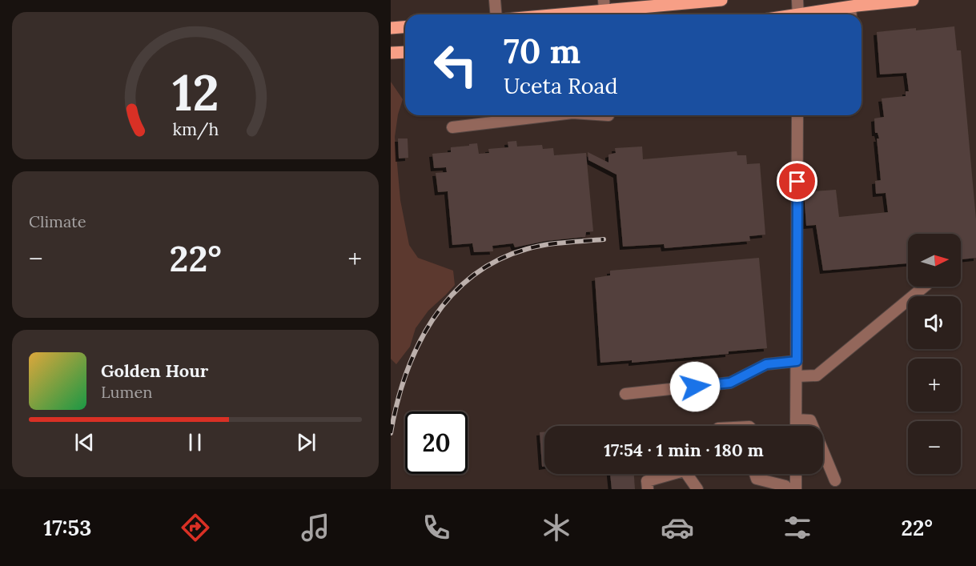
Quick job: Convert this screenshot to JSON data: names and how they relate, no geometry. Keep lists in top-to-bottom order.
{
  "north": "right",
  "page": {
    "turn": ["70 m", "Uceta Road"],
    "tile": "Climate",
    "map_buttons": ["+", "−"],
    "heat": ["−", "22°", "+"],
    "song": ["Golden Hour", "Lumen"],
    "limit": "20",
    "trip": "17:54 · 1 min · 180 m",
    "tabs": ["17:53", "22°"],
    "gauge": ["12", "km/h"]
  }
}
